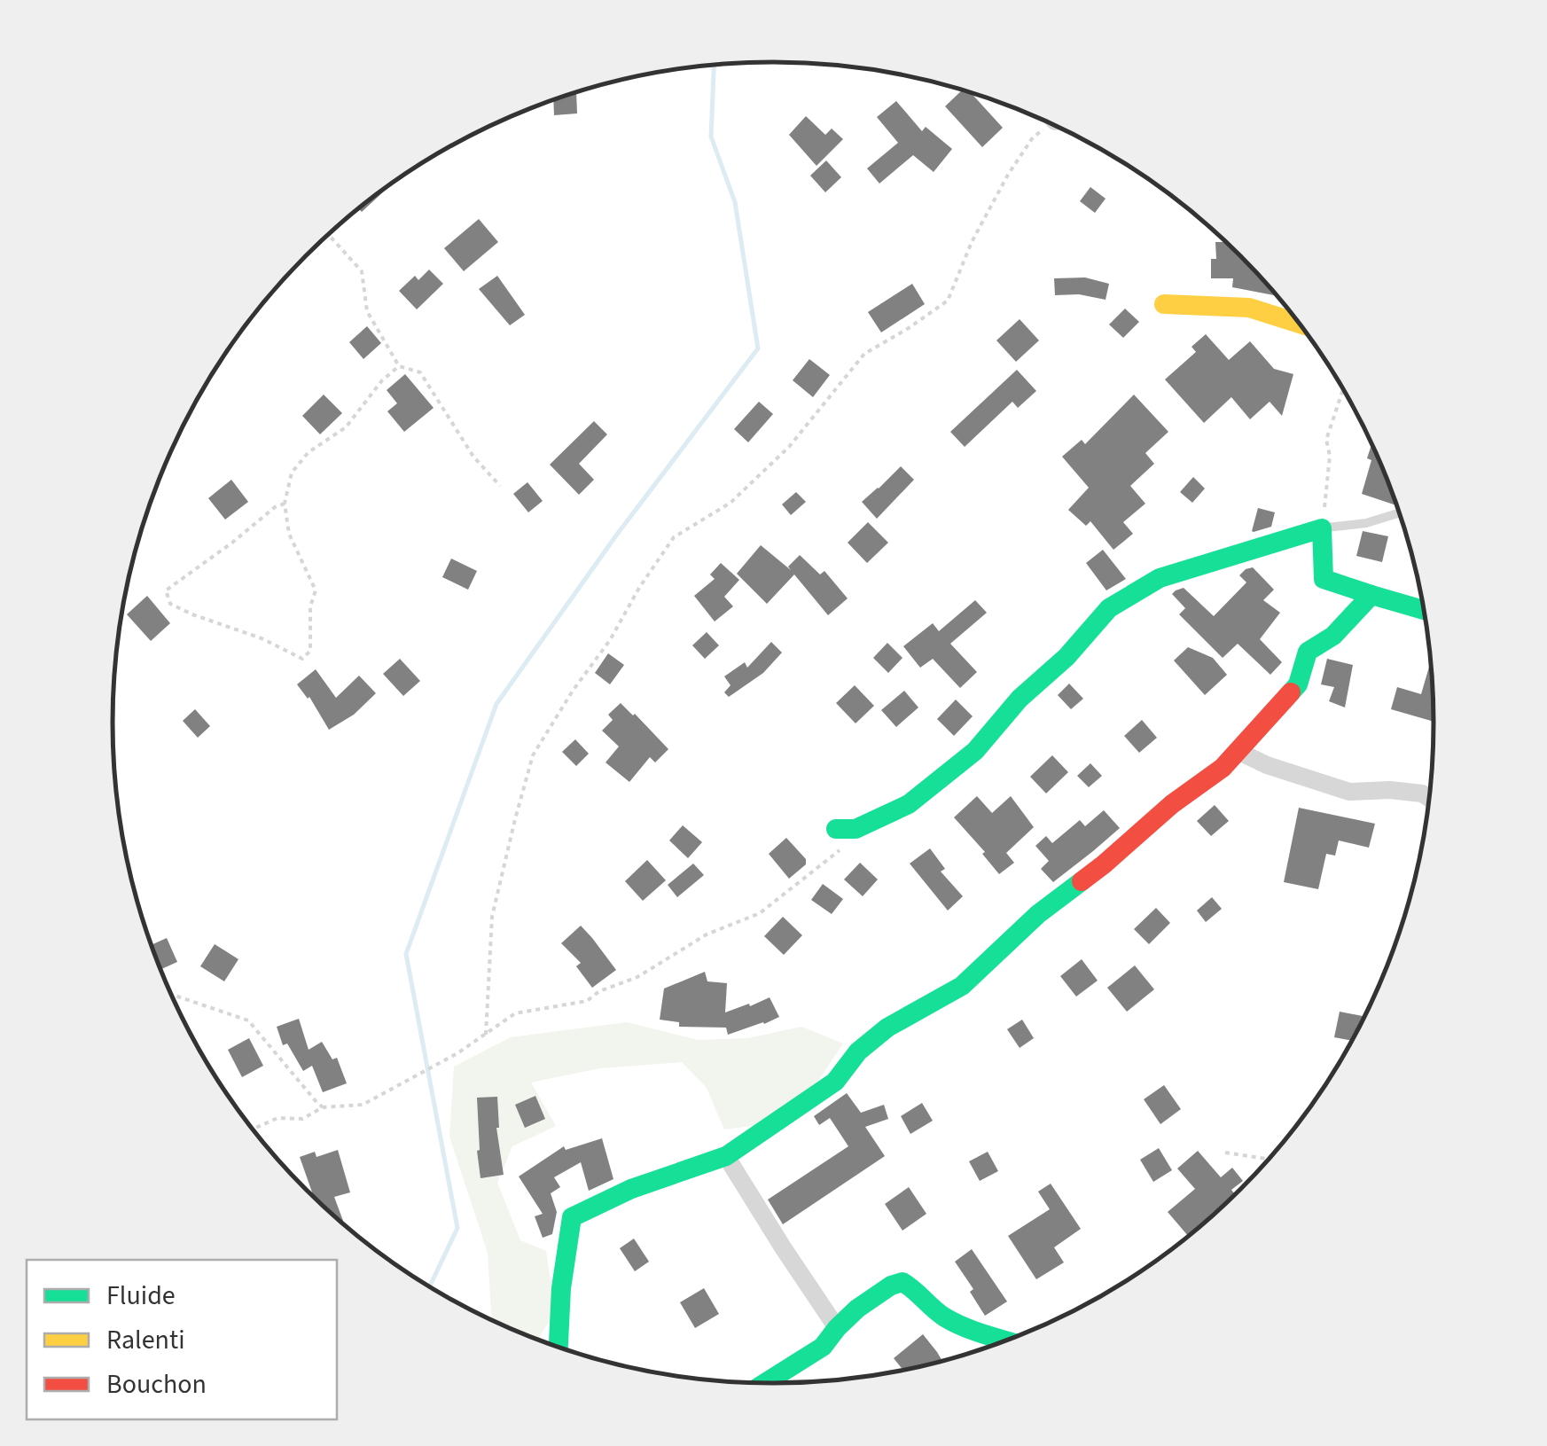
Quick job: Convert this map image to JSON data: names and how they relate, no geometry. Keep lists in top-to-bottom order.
{
  "legend": ["Fluide", "Ralenti", "Bouchon"]
}
